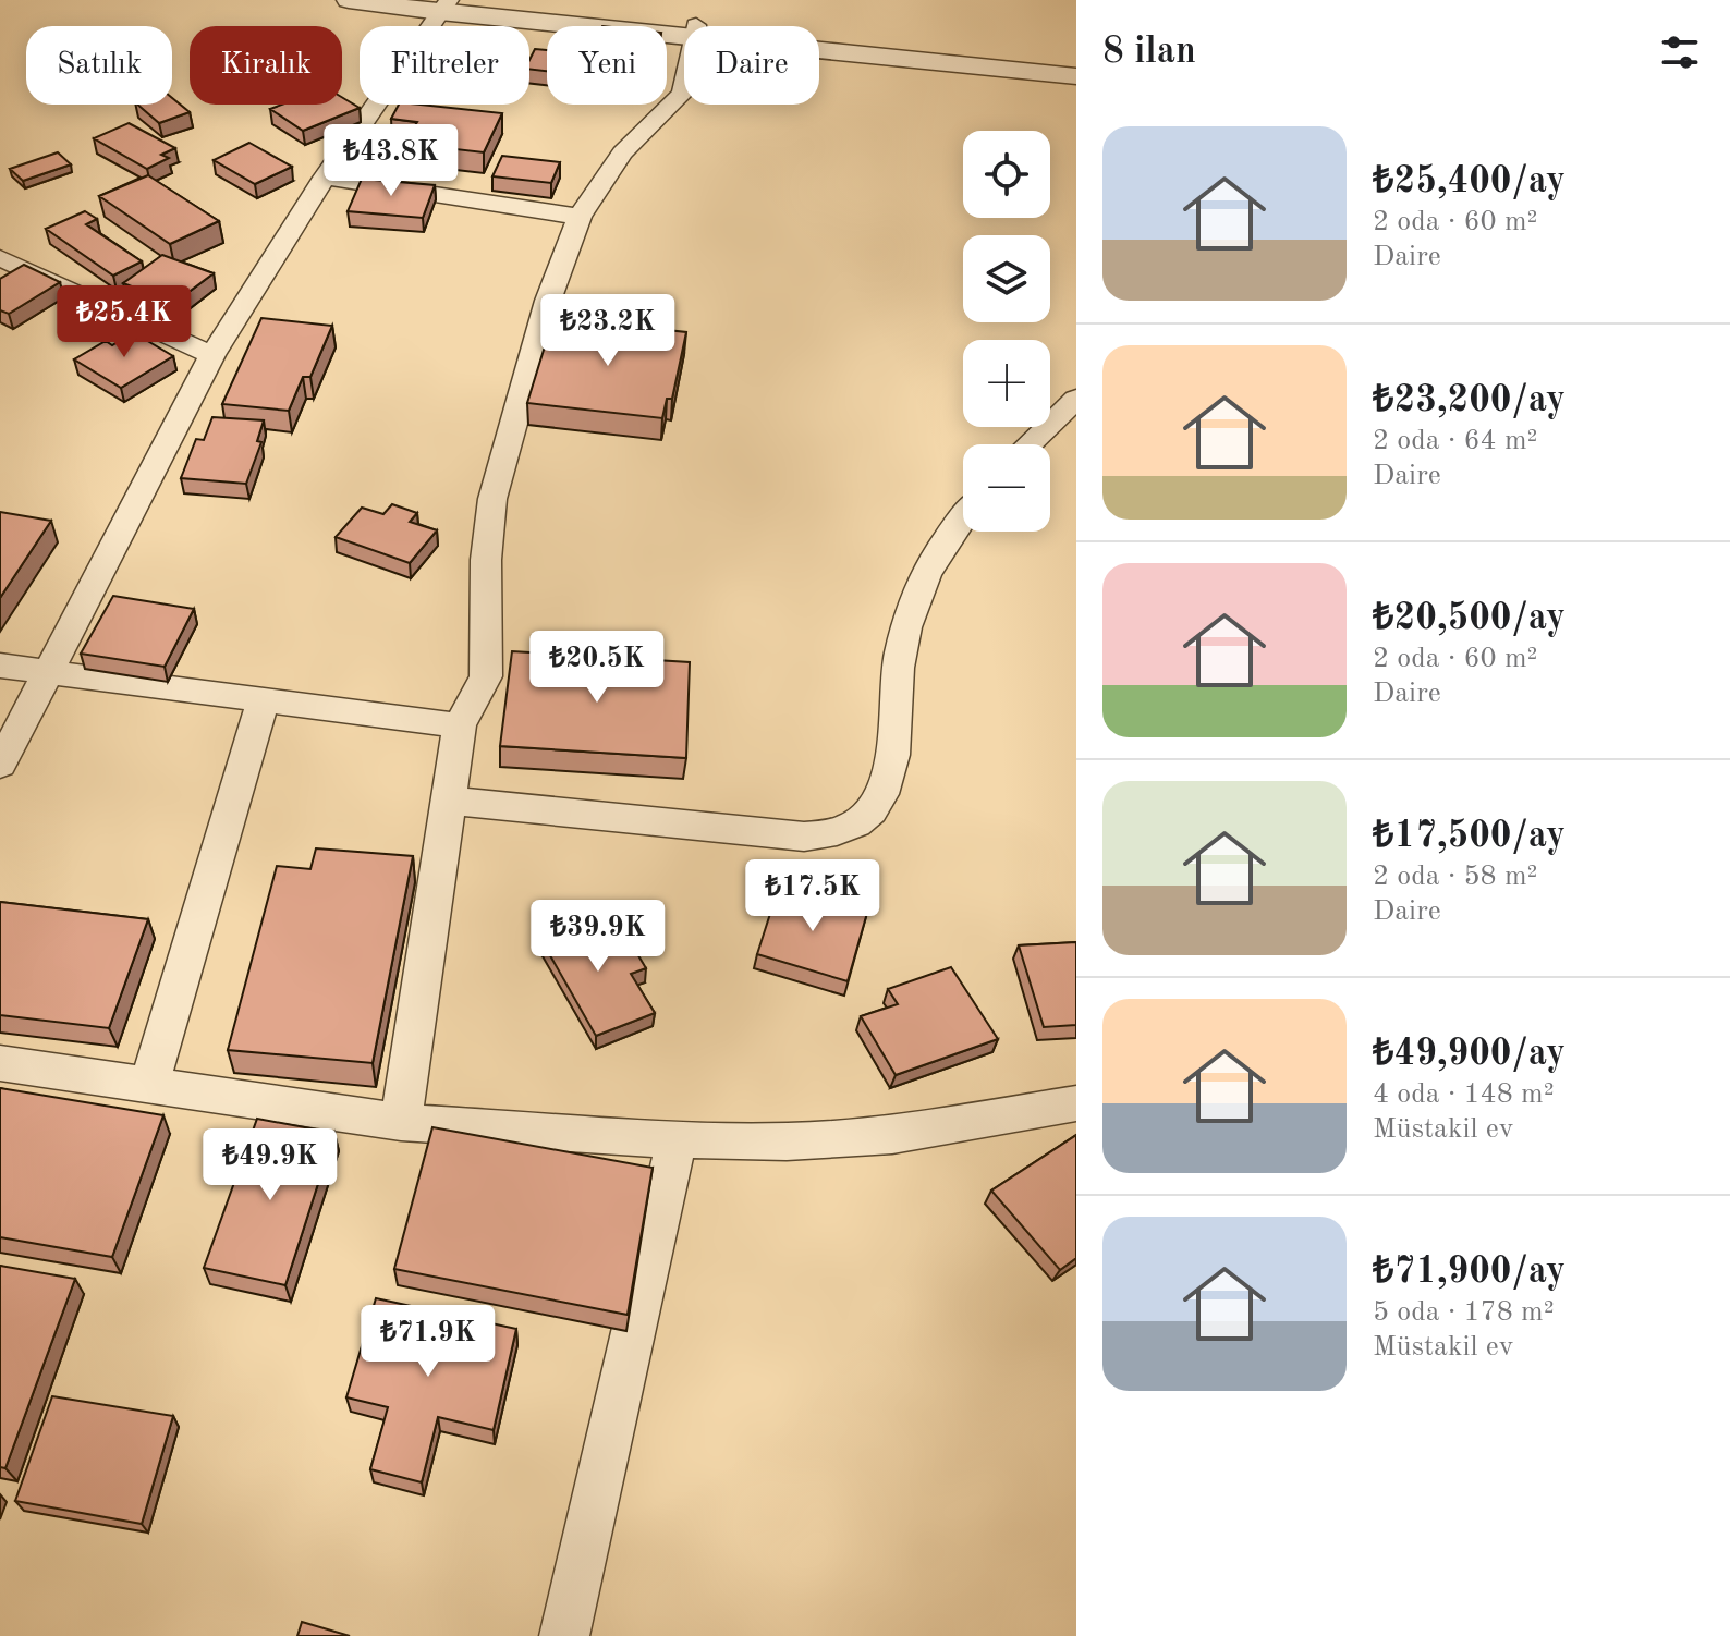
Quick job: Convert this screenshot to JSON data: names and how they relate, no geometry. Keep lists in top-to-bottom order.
{
  "page": {
    "heading": "8 ilan",
    "chip": [
      "Satılık",
      "Kiralık",
      "Filtreler",
      "Yeni",
      "Daire"
    ],
    "list": [
      {
        "name": "₺25,400/ay",
        "note": "2 oda · 60 m² · Daire"
      },
      {
        "name": "₺23,200/ay",
        "note": "2 oda · 64 m² · Daire"
      },
      {
        "name": "₺20,500/ay",
        "note": "2 oda · 60 m² · Daire"
      },
      {
        "name": "₺17,500/ay",
        "note": "2 oda · 58 m² · Daire"
      },
      {
        "name": "₺49,900/ay",
        "note": "4 oda · 148 m² · Müstakil ev"
      },
      {
        "name": "₺71,900/ay",
        "note": "5 oda · 178 m² · Müstakil ev"
      }
    ],
    "price": [
      "₺43.8K",
      "₺25.4K",
      "₺23.2K",
      "₺20.5K",
      "₺17.5K",
      "₺39.9K",
      "₺49.9K",
      "₺71.9K"
    ],
    "map_buttons": ["+", "−"]
  }
}
